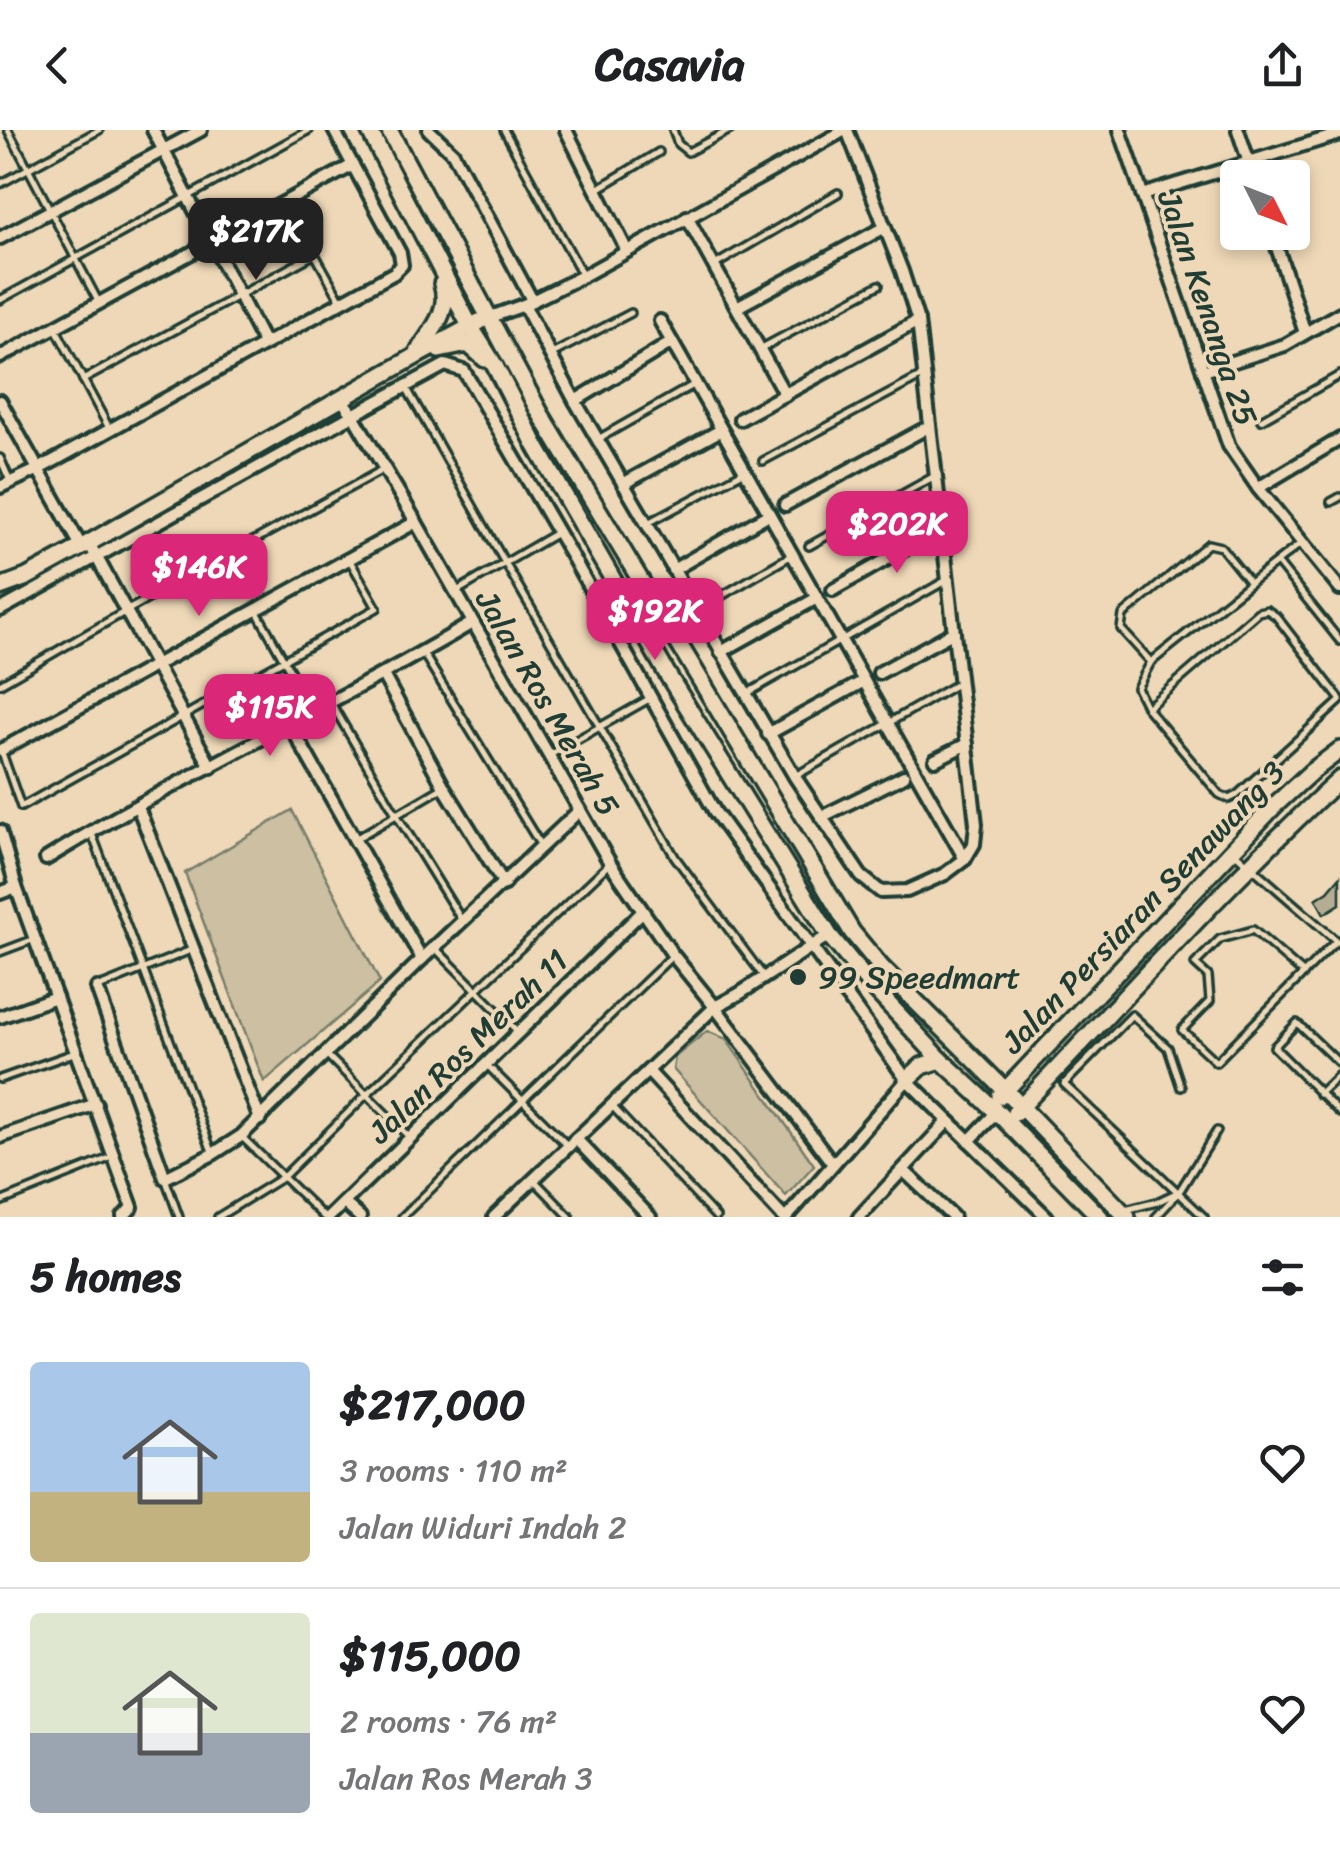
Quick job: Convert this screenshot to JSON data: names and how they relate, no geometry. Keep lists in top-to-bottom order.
{
  "streets": {
    "street": [
      "Jalan Kenanga 25",
      "Jalan Ros Merah 5",
      "Jalan Persiaran Senawang 3",
      "Jalan Ros Merah 11"
    ]
  },
  "crossings": [
    ["Jalan Ros Merah 5", "Jalan Ros Merah 11"]
  ],
  "places": ["99 Speedmart"],
  "north": "bottom right",
  "page": {
    "header": "Casavia",
    "price": [
      "$217K",
      "$202K",
      "$146K",
      "$192K",
      "$115K"
    ],
    "heading": "5 homes",
    "list": [
      {
        "name": "$217,000",
        "note": "3 rooms · 110 m² · Jalan Widuri Indah 2"
      },
      {
        "name": "$115,000",
        "note": "2 rooms · 76 m² · Jalan Ros Merah 3"
      }
    ]
  }
}
